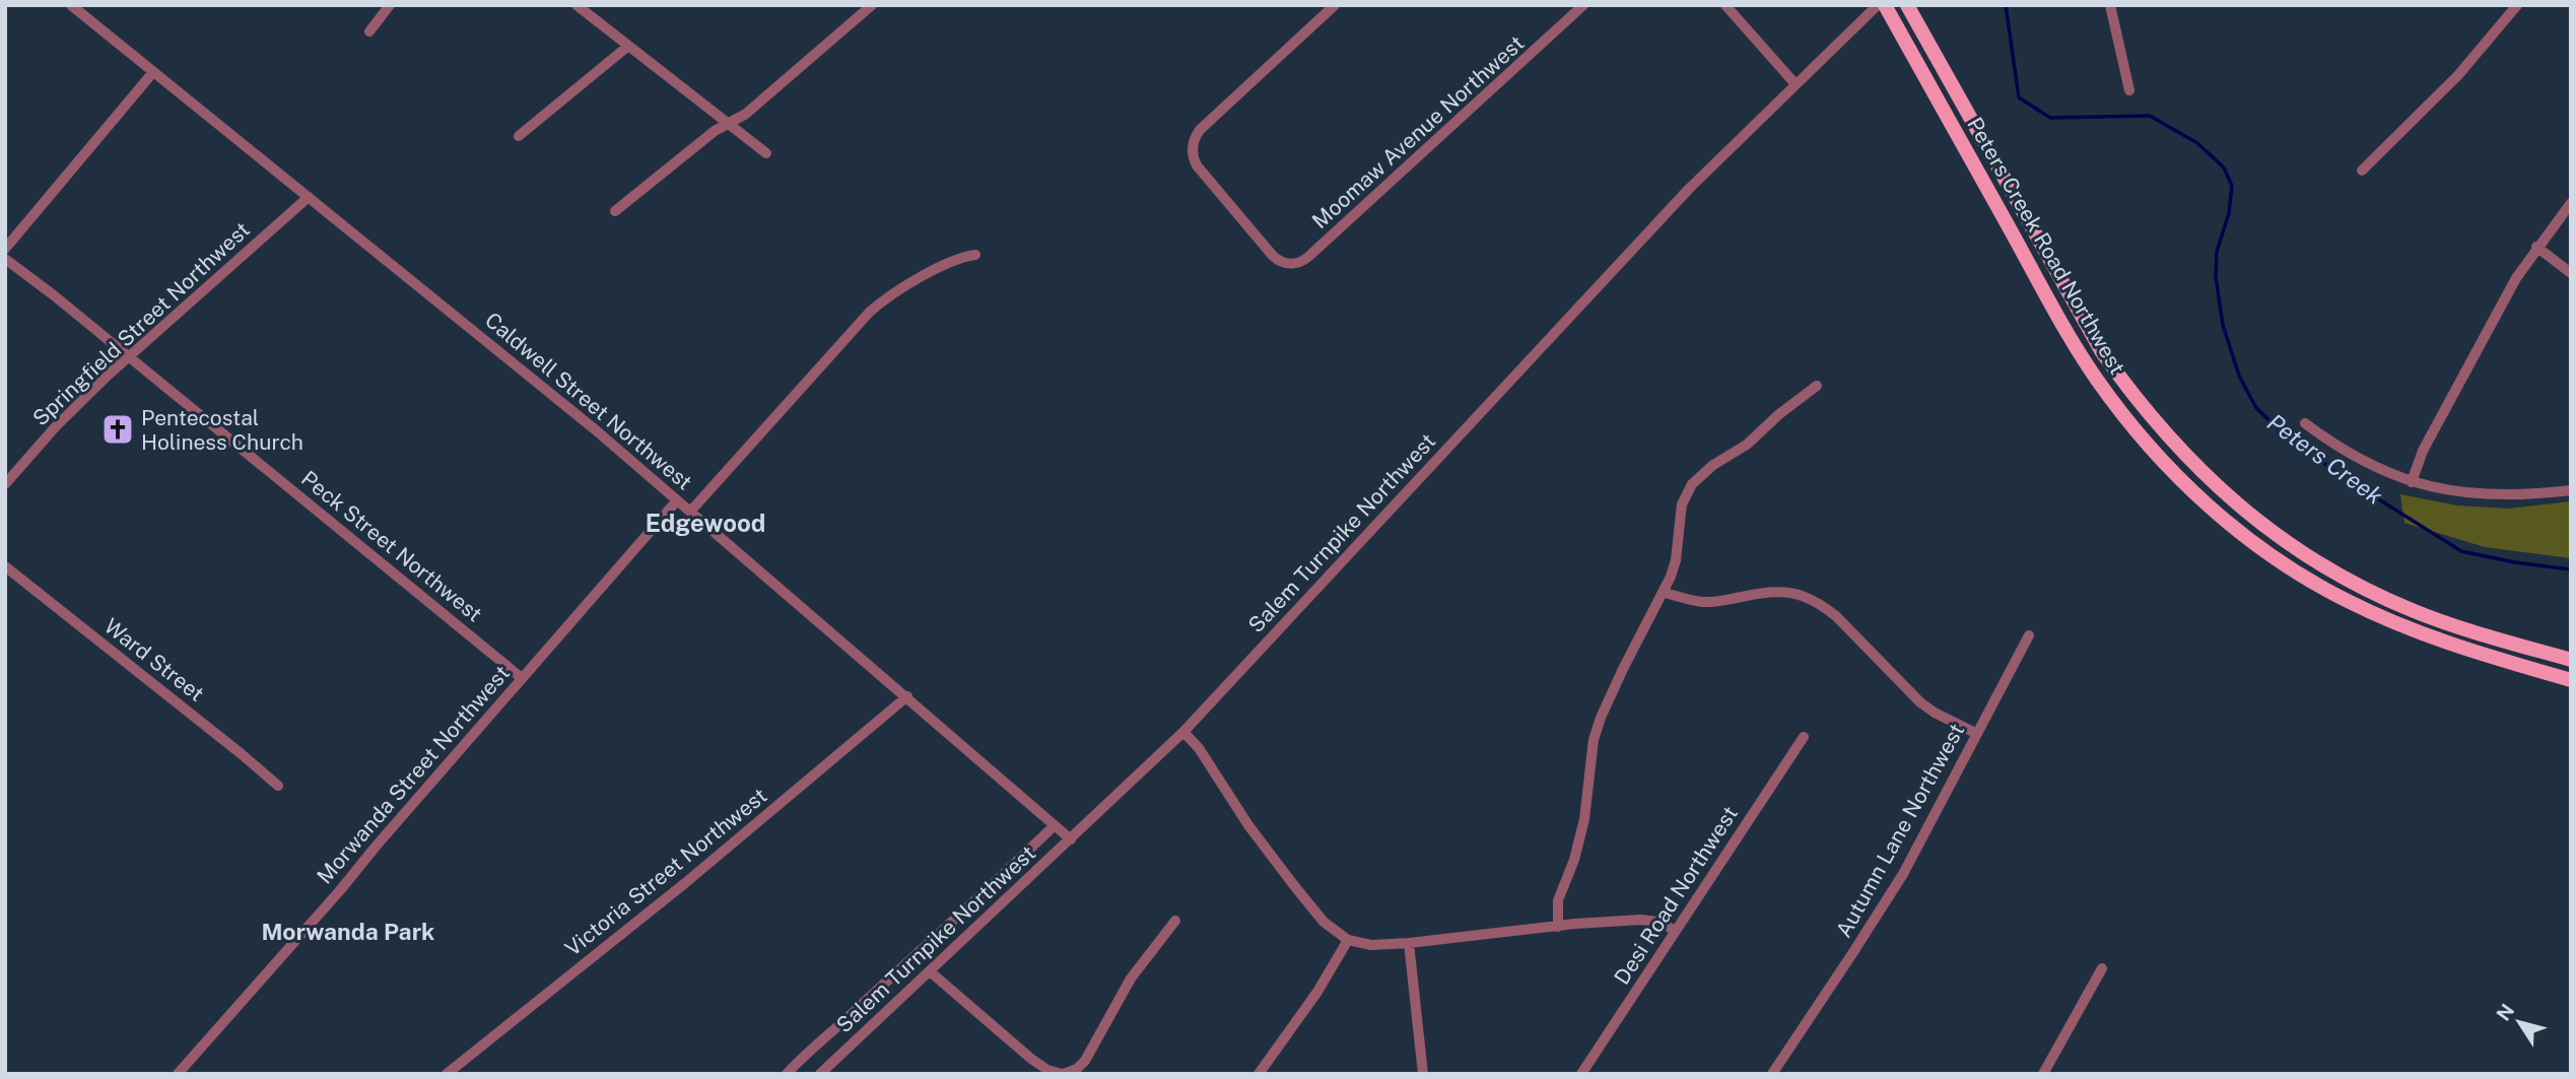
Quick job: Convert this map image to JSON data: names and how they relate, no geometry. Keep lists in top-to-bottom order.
{
  "streets": {
    "main road": ["Peters Creek Road Northwest"],
    "street": [
      "Moomaw Avenue Northwest",
      "Springfield Street Northwest",
      "Caldwell Street Northwest",
      "Salem Turnpike Northwest",
      "Peck Street Northwest",
      "Ward Street",
      "Morwanda Street Northwest",
      "Autumn Lane Northwest",
      "Victoria Street Northwest",
      "Desi Road Northwest"
    ]
  },
  "crossings": [
    ["Springfield Street Northwest", "Caldwell Street Northwest"],
    ["Springfield Street Northwest", "Peck Street Northwest"],
    ["Caldwell Street Northwest", "Salem Turnpike Northwest"],
    ["Caldwell Street Northwest", "Morwanda Street Northwest"],
    ["Caldwell Street Northwest", "Victoria Street Northwest"],
    ["Peck Street Northwest", "Morwanda Street Northwest"]
  ],
  "districts": ["Edgewood", "Morwanda Park"],
  "water": ["Peters Creek"],
  "places": {
    "church": ["Pentecostal Holiness Church"]
  },
  "north": "top left"
}
